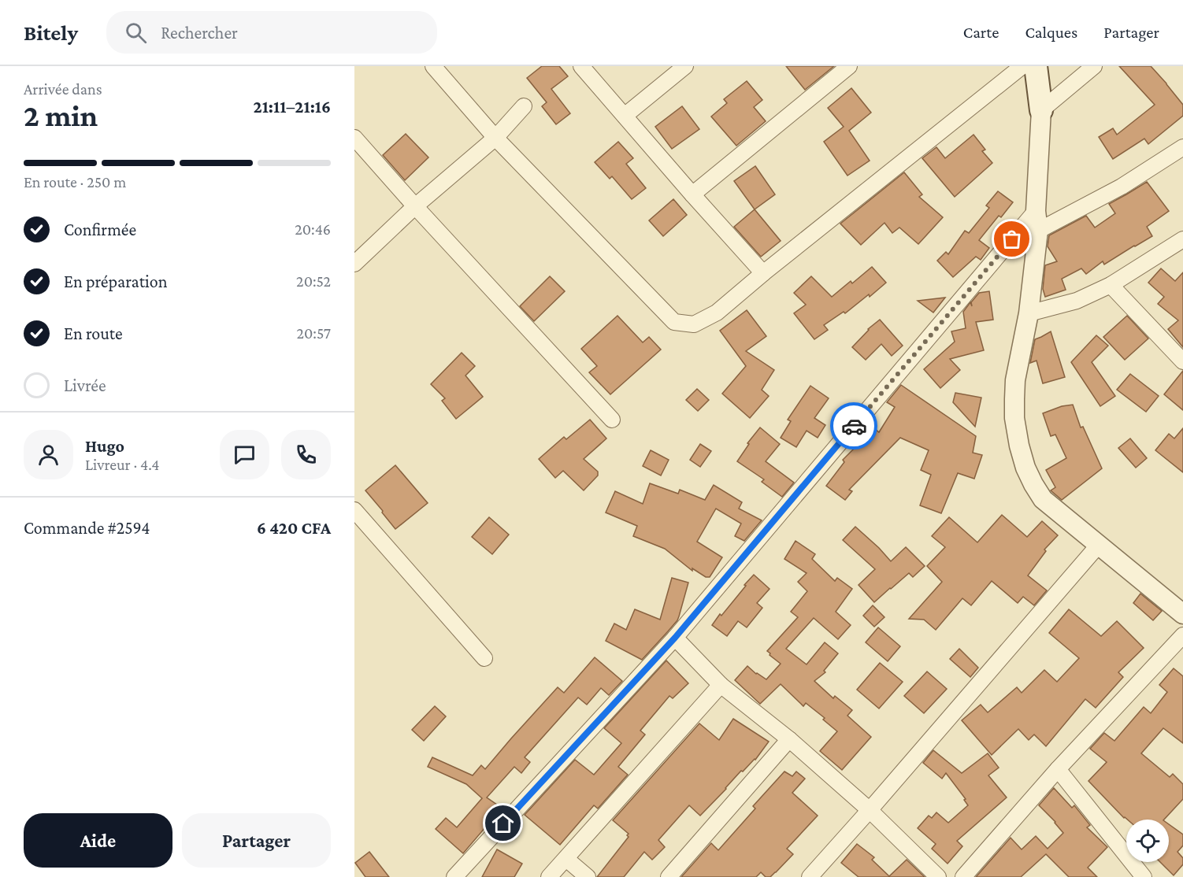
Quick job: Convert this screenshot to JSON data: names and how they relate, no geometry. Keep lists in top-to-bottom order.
{
  "page": {
    "header": "Bitely",
    "search": "Rechercher",
    "nav": ["Carte", "Calques", "Partager"],
    "heading": ["2 min", "Arrivée dans", "21:11–21:16"],
    "panel": [
      "Hugo",
      "Livreur · 4.4",
      "Commande #2594",
      "6 420 CFA"
    ],
    "bar": "En route · 250 m",
    "list": [
      ["Confirmée", "20:46"],
      ["En préparation", "20:52"],
      ["En route", "20:57"],
      "Livrée"
    ],
    "buttons": ["Aide", "Partager"]
  }
}
